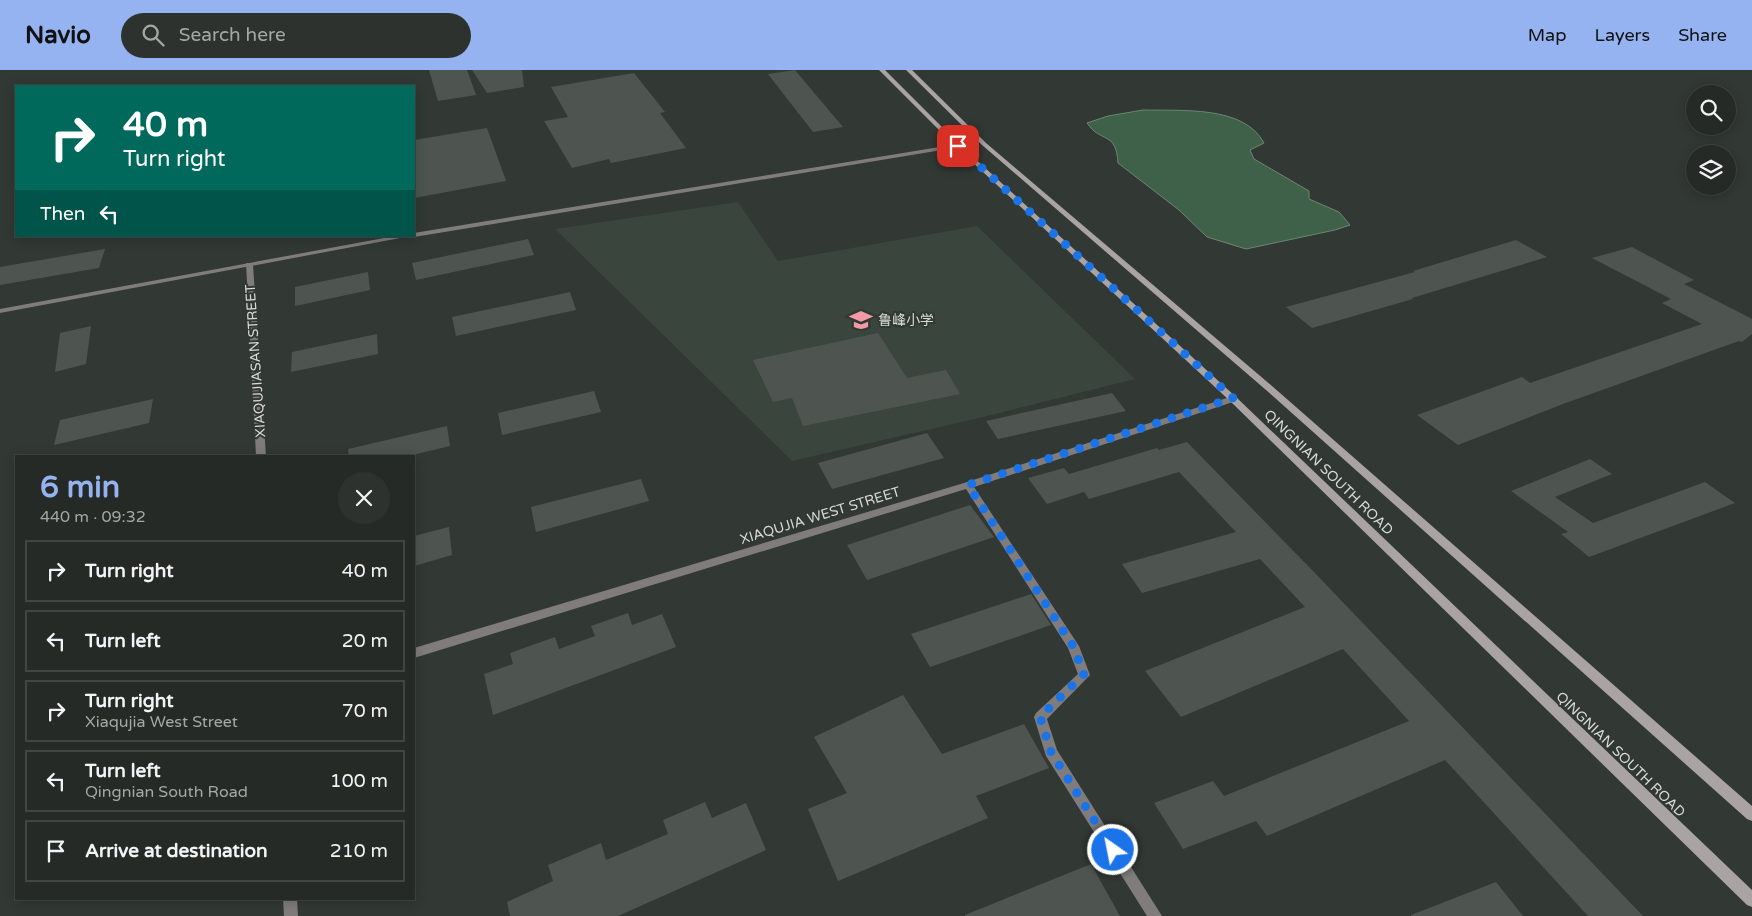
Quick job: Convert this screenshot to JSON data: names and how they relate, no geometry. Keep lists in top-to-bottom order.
{
  "streets": {
    "main road": ["QINGNIAN SOUTH ROAD"],
    "street": ["XIAQUJIASAN STREET", "XIAQUJIA WEST STREET"]
  },
  "crossings": [
    ["QINGNIAN SOUTH ROAD", "XIAQUJIA WEST STREET"]
  ],
  "places": {
    "school or university": ["鲁峰小学"]
  },
  "page": {
    "header": "Navio",
    "search": "Search here",
    "nav": ["Map", "Layers", "Share"],
    "turn": ["40 m", "Turn right"],
    "then": "Then",
    "heading": ["6 min", "440 m · 09:32"],
    "list": [
      {
        "name": "Turn right",
        "value": "40 m"
      },
      {
        "name": "Turn left",
        "value": "20 m"
      },
      {
        "name": "Turn right",
        "note": "Xiaqujia West Street",
        "value": "70 m"
      },
      {
        "name": "Turn left",
        "note": "Qingnian South Road",
        "value": "100 m"
      },
      {
        "name": "Arrive at destination",
        "value": "210 m"
      }
    ]
  }
}
